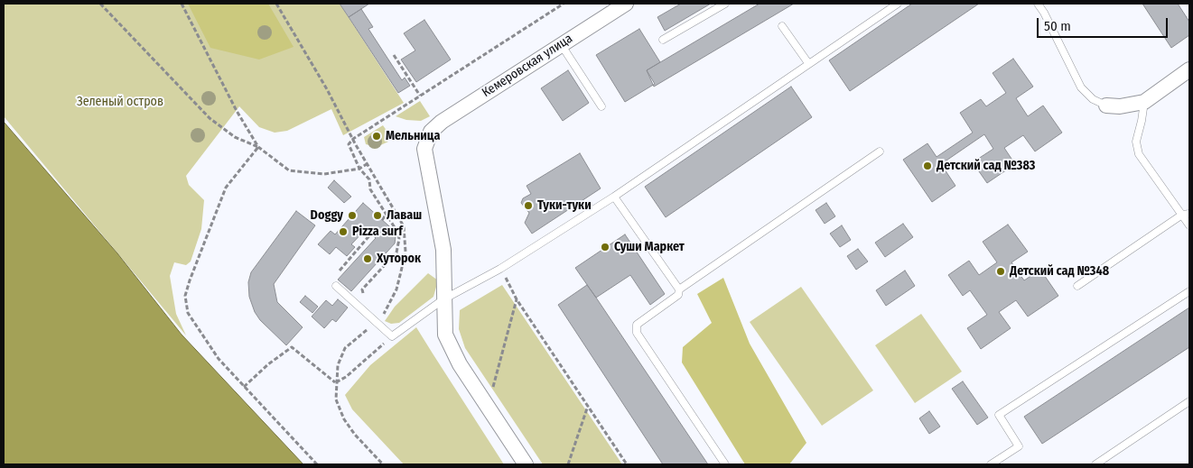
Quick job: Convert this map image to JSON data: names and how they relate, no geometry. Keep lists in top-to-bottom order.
{
  "streets": {
    "street": ["Кемеровская улица"]
  },
  "parks": ["Зеленый остров"],
  "places": [
    "Мельница",
    "Детский сад №383",
    "Туки-туки",
    "Doggy",
    "Лаваш",
    "Pizza surf",
    "Суши Маркет",
    "Хуторок",
    "Детский сад №348"
  ],
  "scale_bar": "50 m"
}
